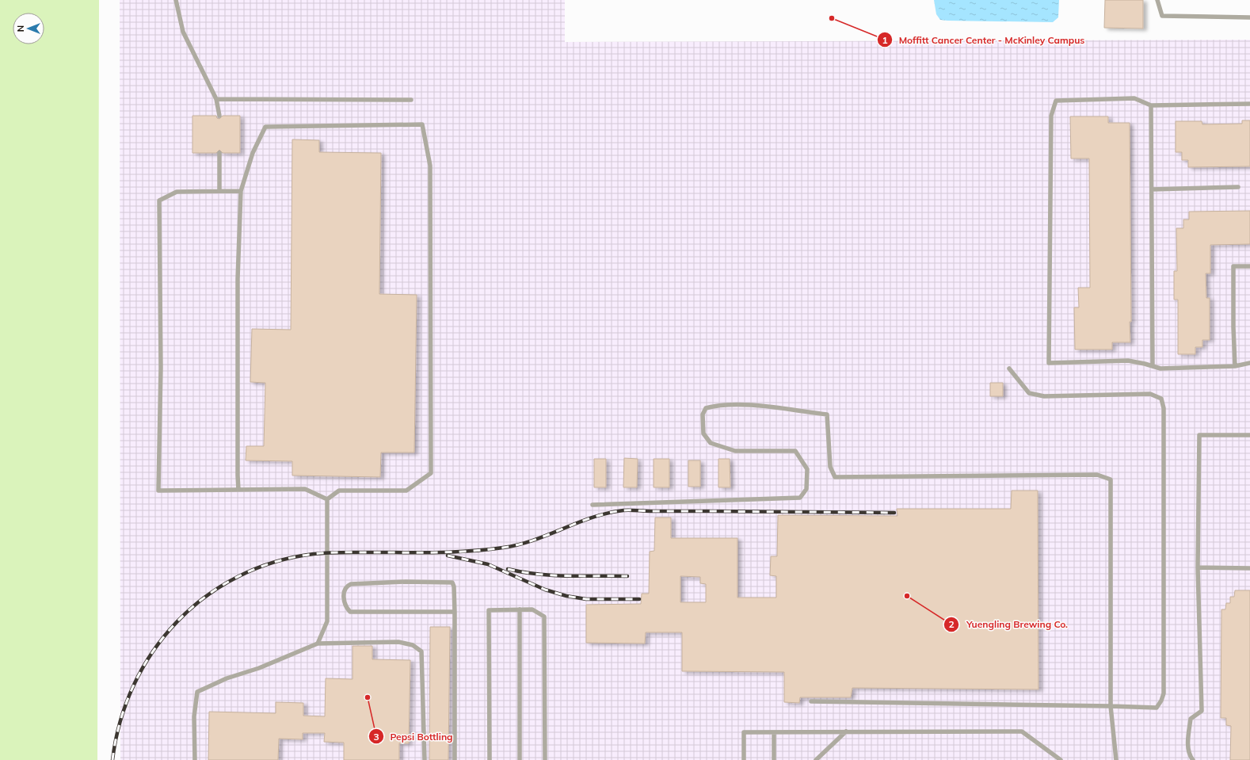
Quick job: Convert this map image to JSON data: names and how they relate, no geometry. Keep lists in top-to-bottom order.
{
  "places": ["Moffitt Cancer Center - McKinley Campus", "Yuengling Brewing Co.", "Pepsi Bottling"],
  "north": "left"
}
